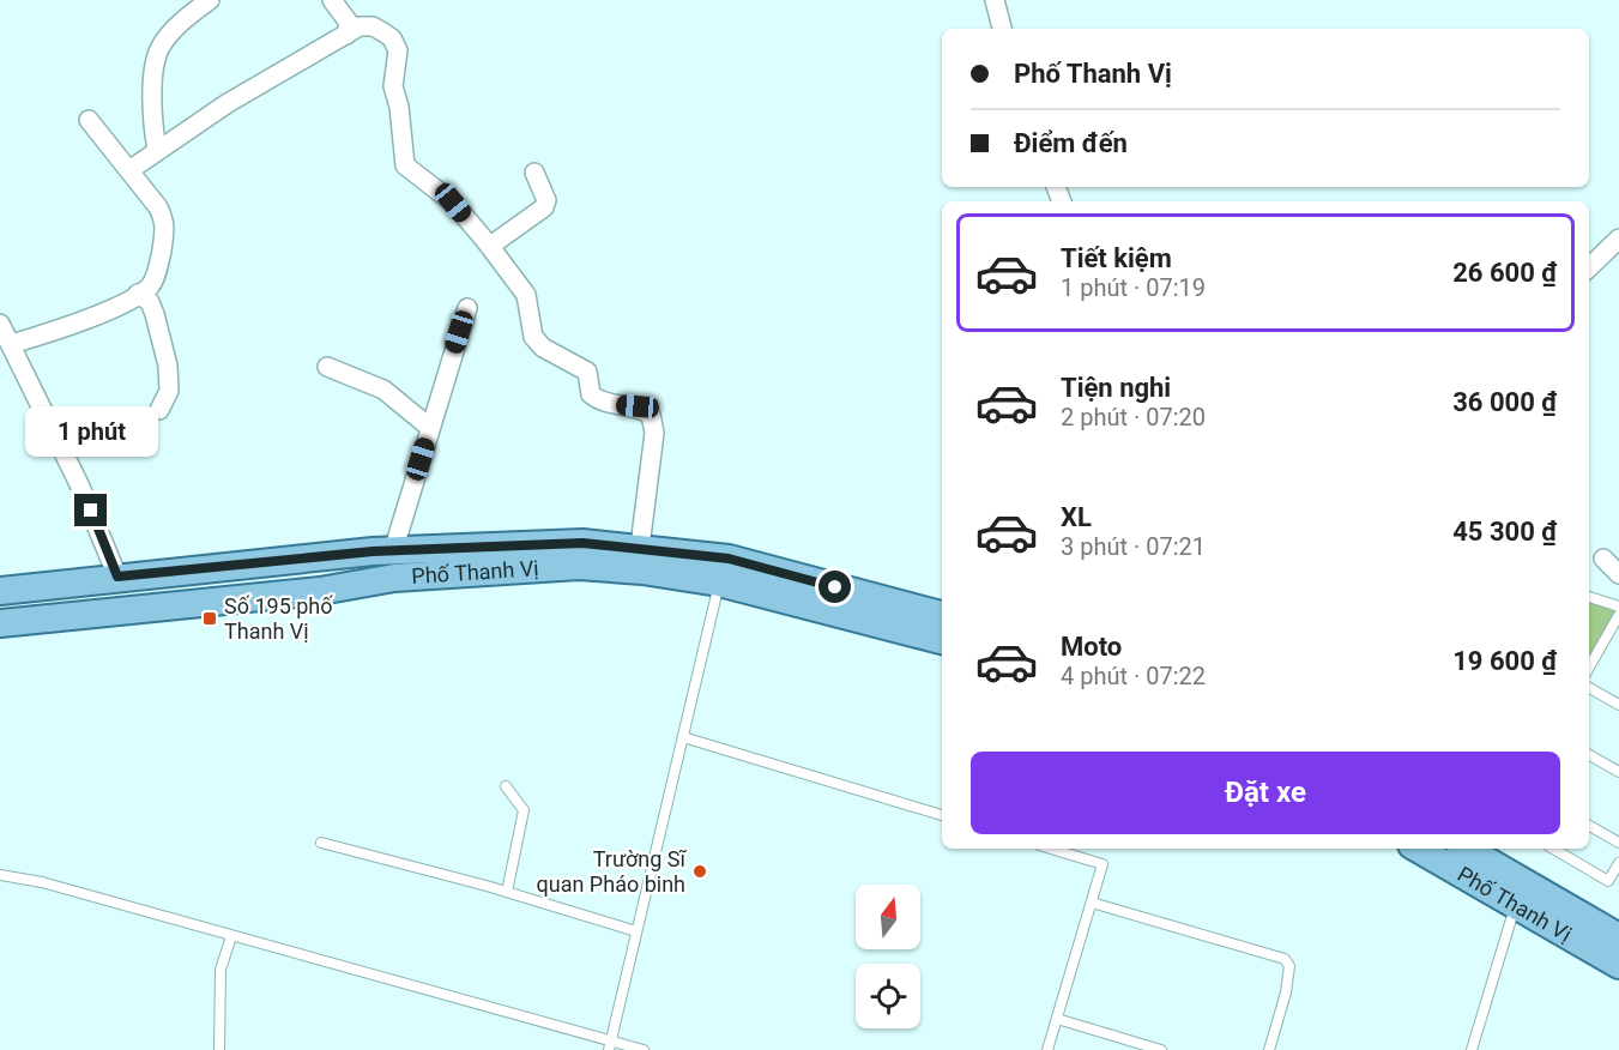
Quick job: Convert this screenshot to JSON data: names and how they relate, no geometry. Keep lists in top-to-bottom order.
{
  "streets": {
    "main road": ["Phố Thanh Vị"]
  },
  "places": {
    "transit": ["Số 195 phố Thanh Vị"],
    "other": ["Trường Sĩ quan Pháo binh"]
  },
  "north": "top",
  "page": {
    "banner": ["Phố Thanh Vị", "Điểm đến"],
    "list": [
      {
        "name": "Tiết kiệm",
        "note": "1 phút · 07:19",
        "value": "26 600 ₫"
      },
      {
        "name": "Tiện nghi",
        "note": "2 phút · 07:20",
        "value": "36 000 ₫"
      },
      {
        "name": "XL",
        "note": "3 phút · 07:21",
        "value": "45 300 ₫"
      },
      {
        "name": "Moto",
        "note": "4 phút · 07:22",
        "value": "19 600 ₫"
      }
    ],
    "bubble": "1 phút",
    "buttons": "Đặt xe"
  }
}
